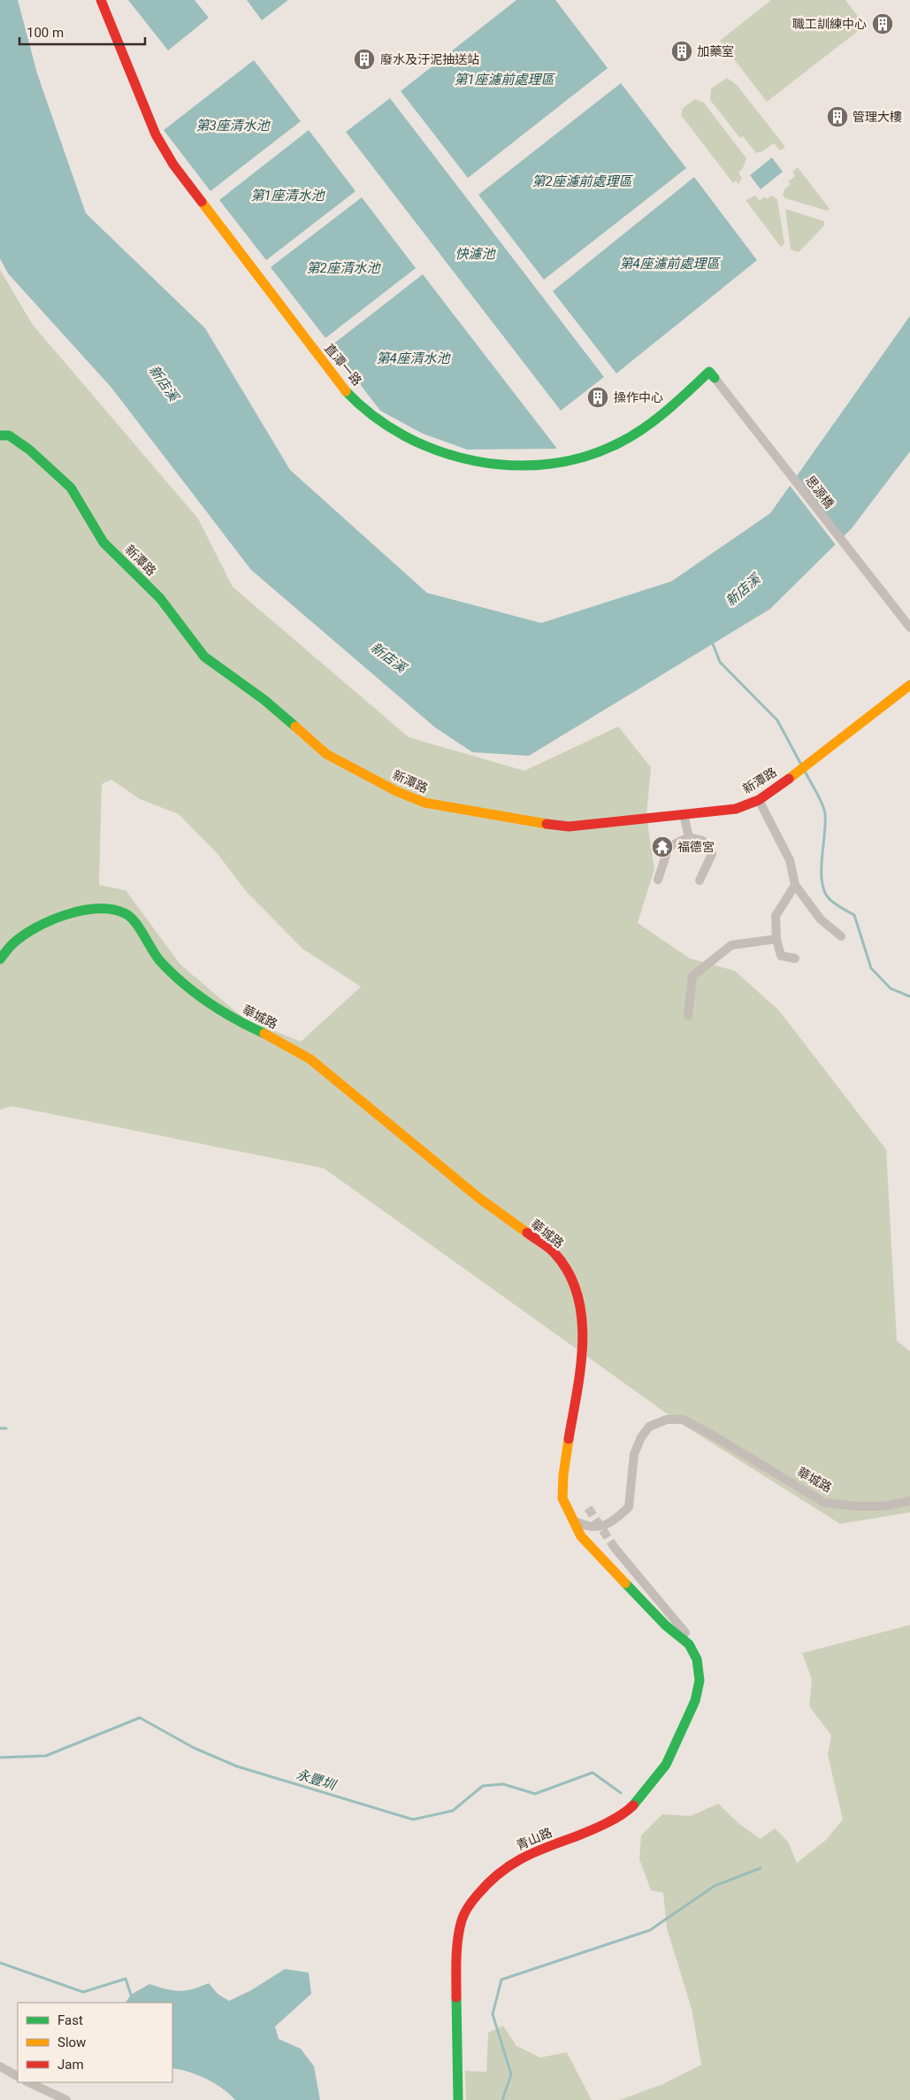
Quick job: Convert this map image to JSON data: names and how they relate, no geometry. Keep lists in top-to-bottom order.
{
  "streets": {
    "street": [
      "直潭一路",
      "思源橋",
      "新潭路",
      "華城路",
      "青山路"
    ]
  },
  "crossings": [
    ["直潭一路", "思源橋"],
    ["華城路", "青山路"]
  ],
  "water": [
    "第1座濾前處理區",
    "第3座清水池",
    "第2座濾前處理區",
    "第1座清水池",
    "快濾池",
    "第4座濾前處理區",
    "第2座清水池",
    "第4座清水池",
    "新店溪",
    "永豐圳"
  ],
  "places": {
    "building": [
      "職工訓練中心",
      "加藥室",
      "廢水及汙泥抽送站",
      "管理大樓",
      "操作中心"
    ],
    "temple": ["福德宮"]
  },
  "legend": ["Fast", "Slow", "Jam"],
  "scale_bar": "100 m"
}
